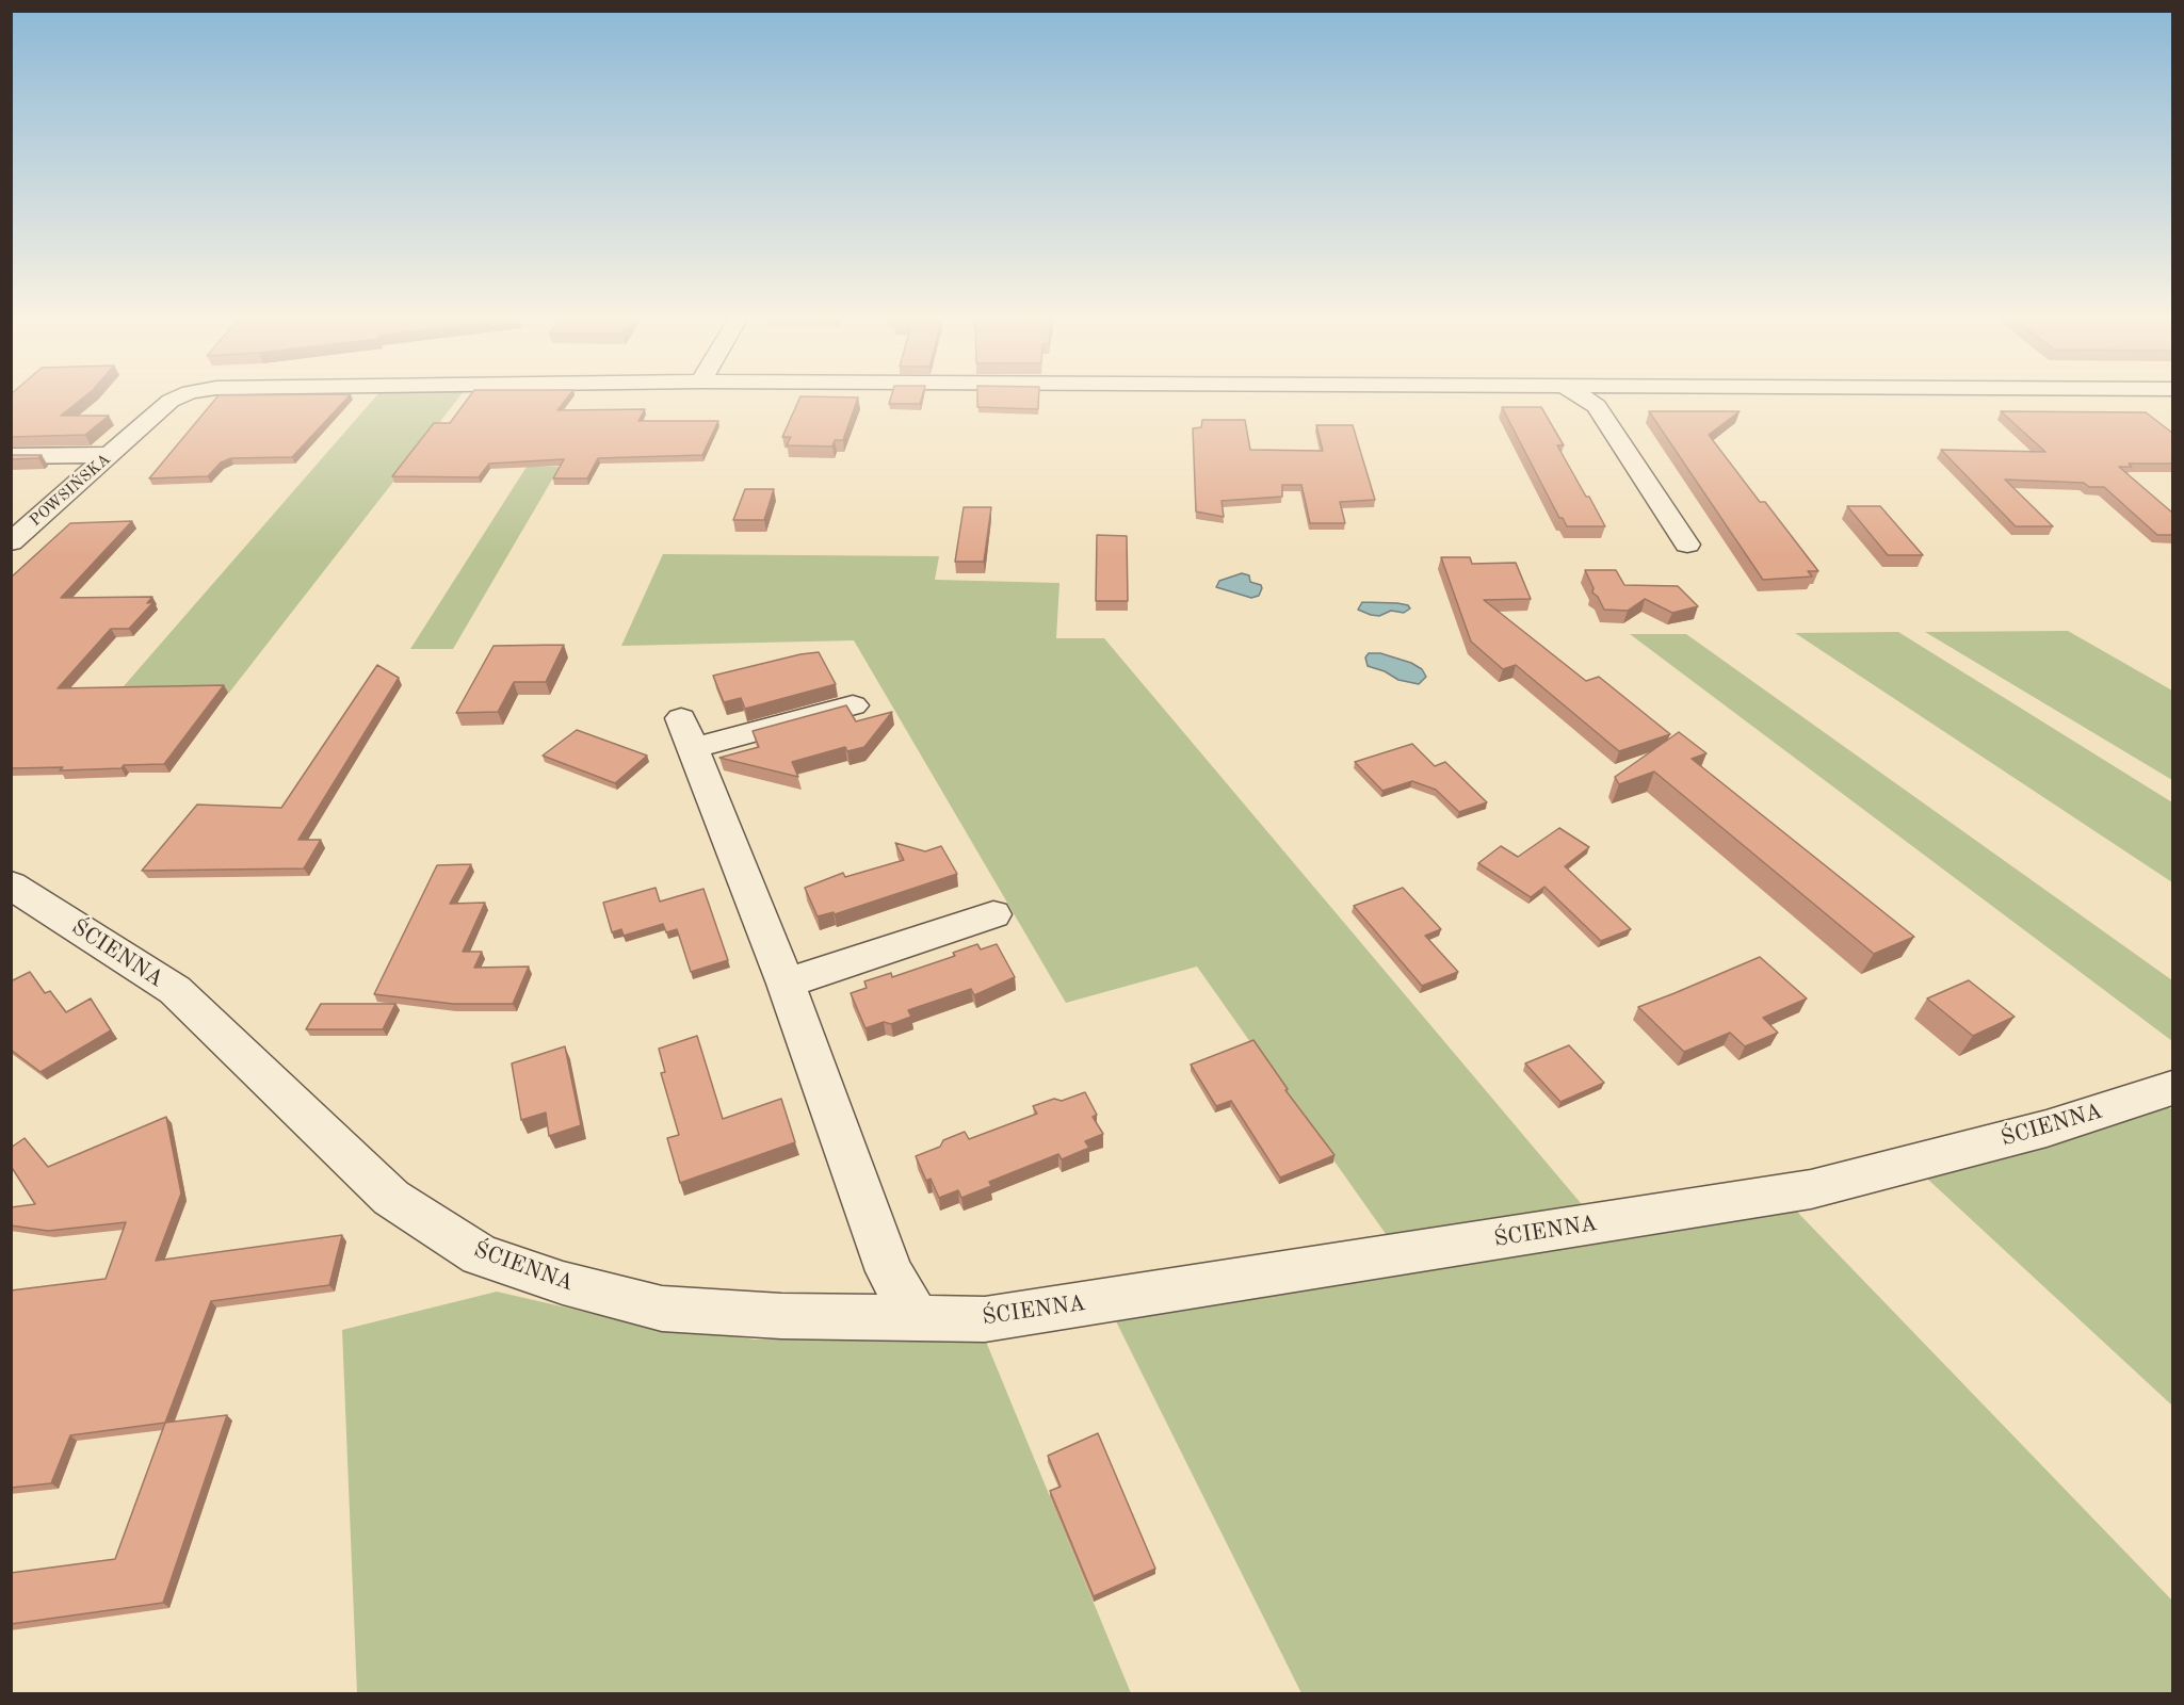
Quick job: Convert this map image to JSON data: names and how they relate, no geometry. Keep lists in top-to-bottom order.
{
  "streets": {
    "street": ["POWSIŃSKA", "ŚCIENNA"]
  }
}
